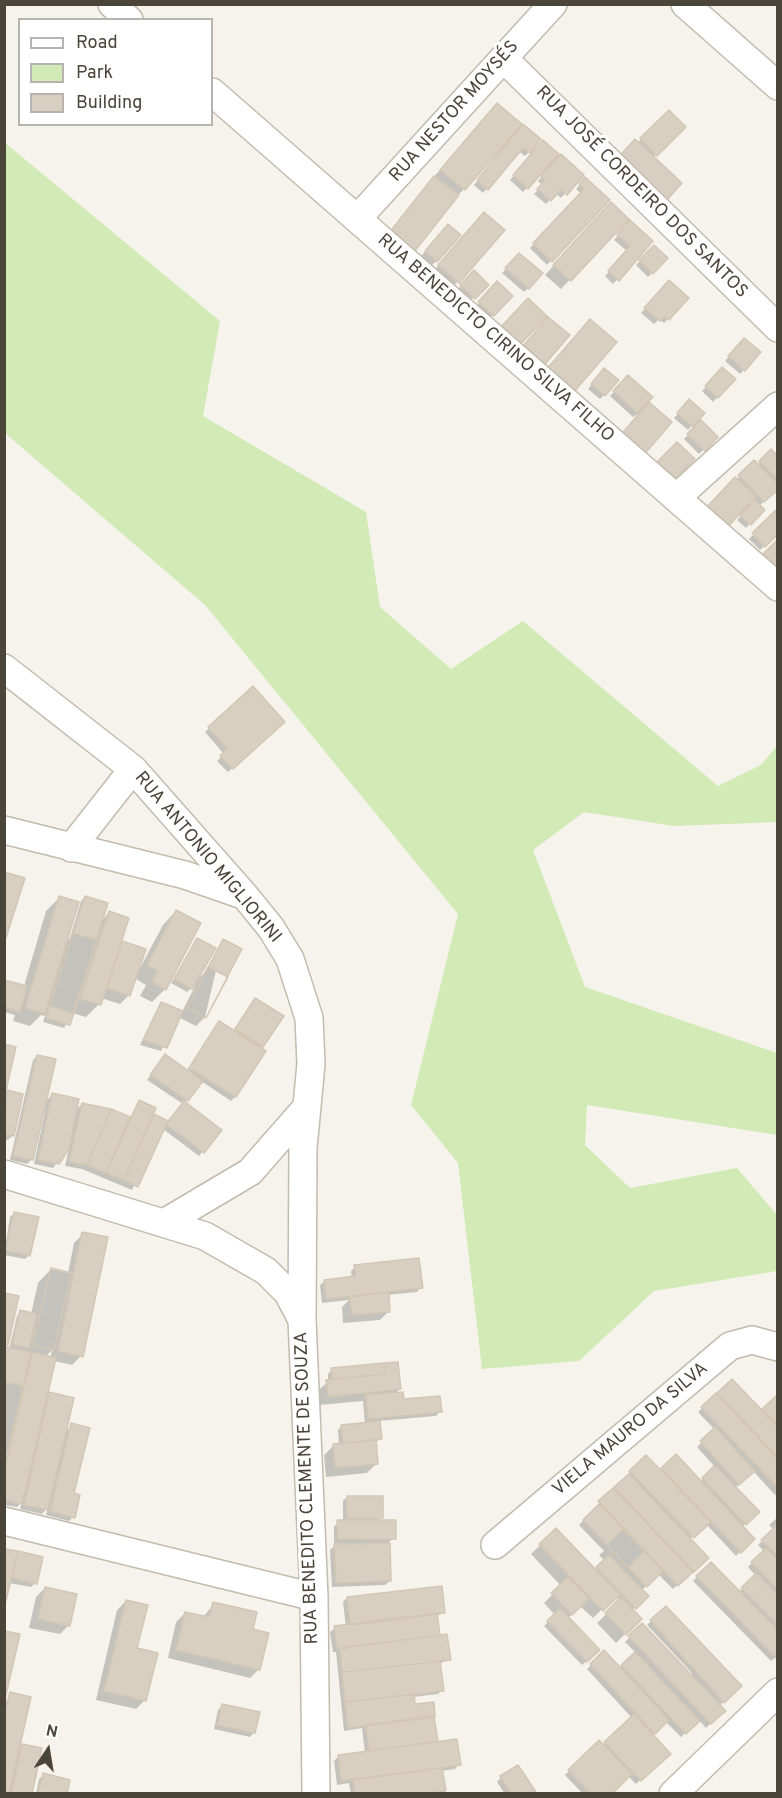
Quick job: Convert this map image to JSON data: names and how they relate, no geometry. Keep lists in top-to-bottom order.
{
  "streets": {
    "street": [
      "RUA NESTOR MOYSÉS",
      "RUA JOSÉ CORDEIRO DOS SANTOS",
      "RUA BENEDICTO CIRINO SILVA FILHO",
      "RUA ANTONIO MIGLIORINI",
      "VIELA MAURO DA SILVA",
      "RUA BENEDITO CLEMENTE DE SOUZA"
    ]
  },
  "crossings": [
    ["RUA NESTOR MOYSÉS", "RUA JOSÉ CORDEIRO DOS SANTOS"],
    ["RUA NESTOR MOYSÉS", "RUA BENEDICTO CIRINO SILVA FILHO"],
    ["RUA ANTONIO MIGLIORINI", "RUA BENEDITO CLEMENTE DE SOUZA"]
  ],
  "legend": ["Road", "Park", "Building"],
  "north": "top"
}
